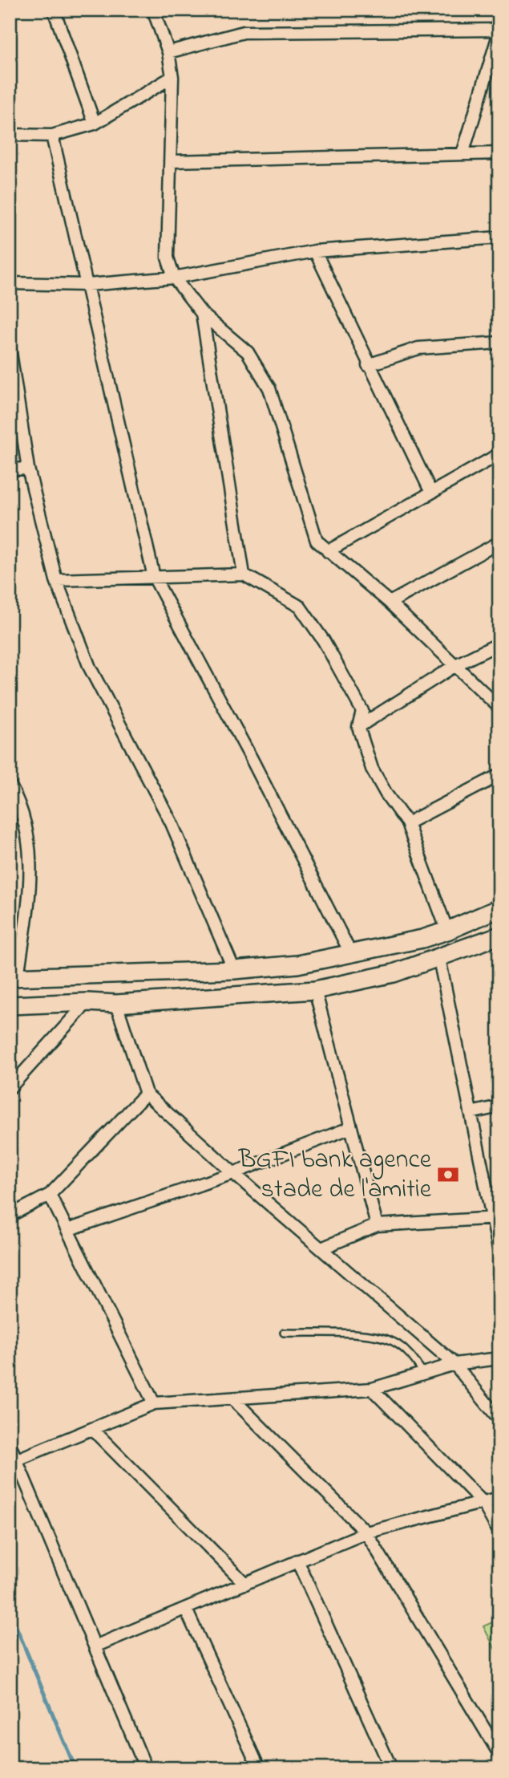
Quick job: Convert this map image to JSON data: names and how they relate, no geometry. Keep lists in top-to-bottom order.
{
  "places": {
    "bank": ["BGFI bank agence stade de l'amitie"]
  }
}
